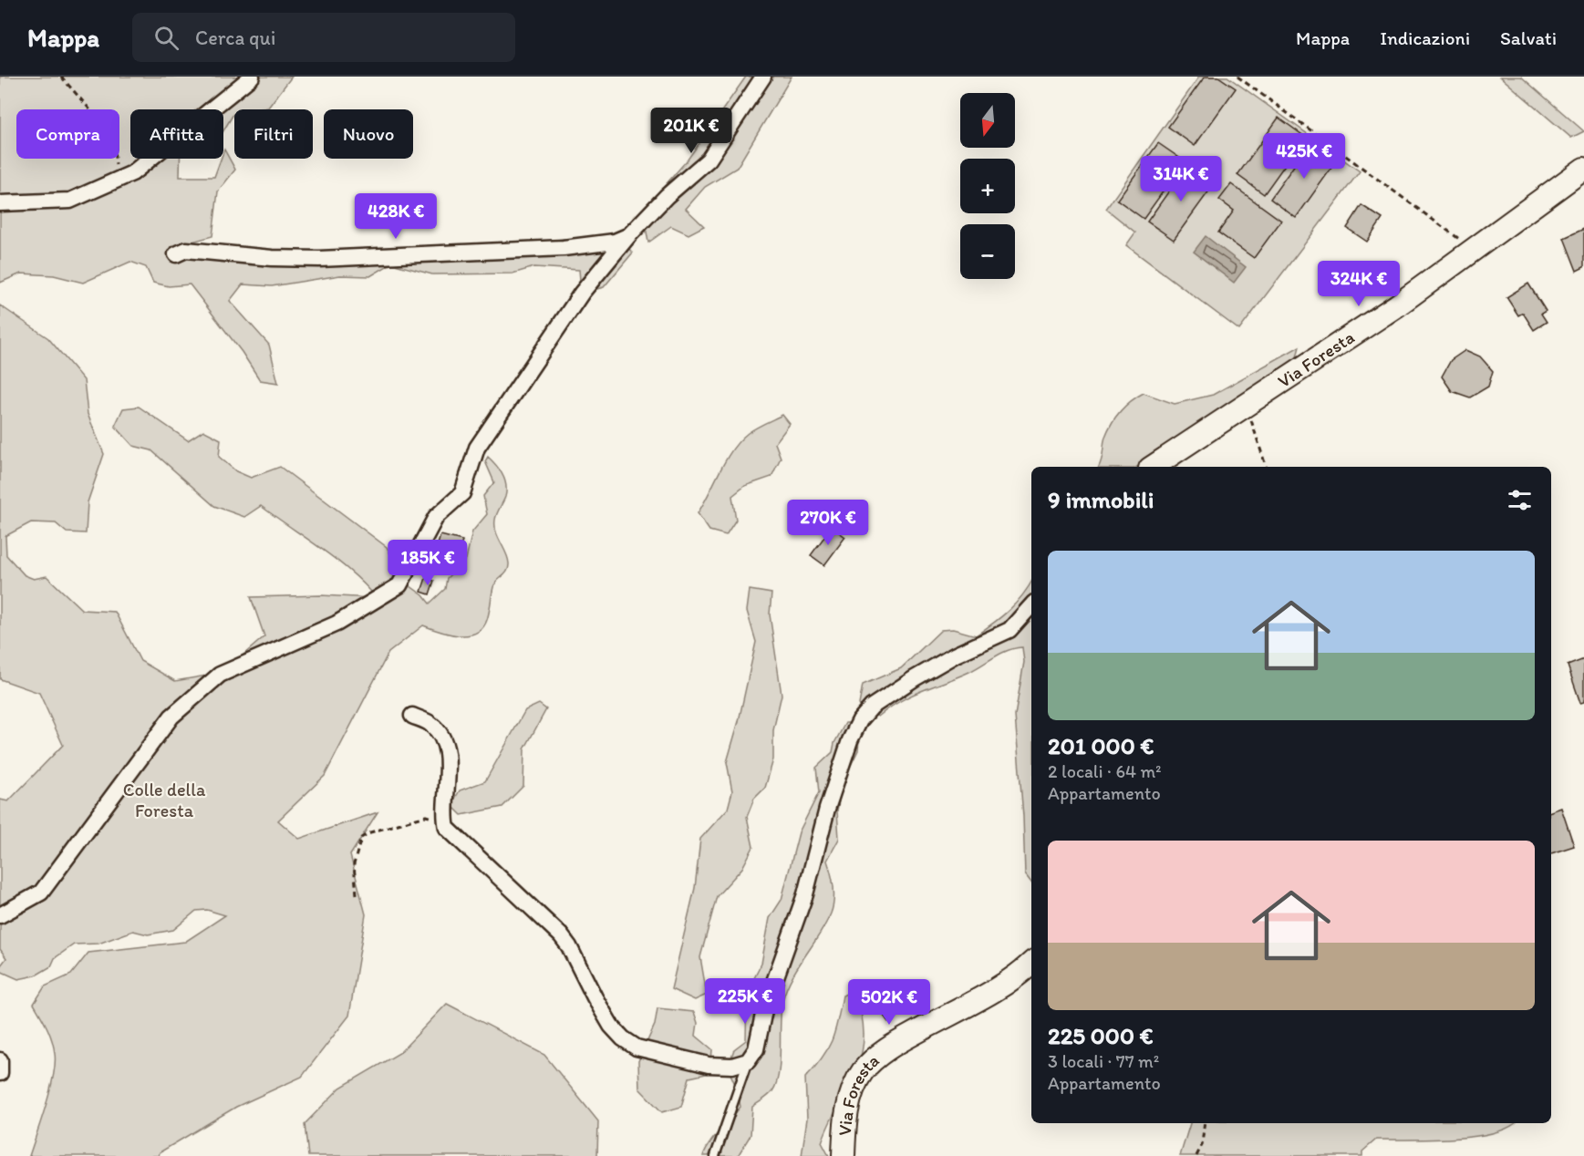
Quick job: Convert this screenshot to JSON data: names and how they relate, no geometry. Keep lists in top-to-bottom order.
{
  "streets": {
    "main road": ["Via Foresta"]
  },
  "parks": ["Colle della Foresta"],
  "north": "bottom",
  "page": {
    "header": "Mappa",
    "search": "Cerca qui",
    "nav": ["Mappa", "Indicazioni", "Salvati"],
    "map_buttons": ["+", "−"],
    "price": [
      "201K €",
      "425K €",
      "314K €",
      "428K €",
      "324K €",
      "270K €",
      "185K €",
      "225K €",
      "502K €"
    ],
    "chip": [
      "Compra",
      "Affitta",
      "Filtri",
      "Nuovo"
    ],
    "heading": "9 immobili",
    "list": [
      {
        "name": "201 000 €",
        "note": "2 locali · 64 m² · Appartamento"
      },
      {
        "name": "225 000 €",
        "note": "3 locali · 77 m² · Appartamento"
      }
    ]
  }
}
